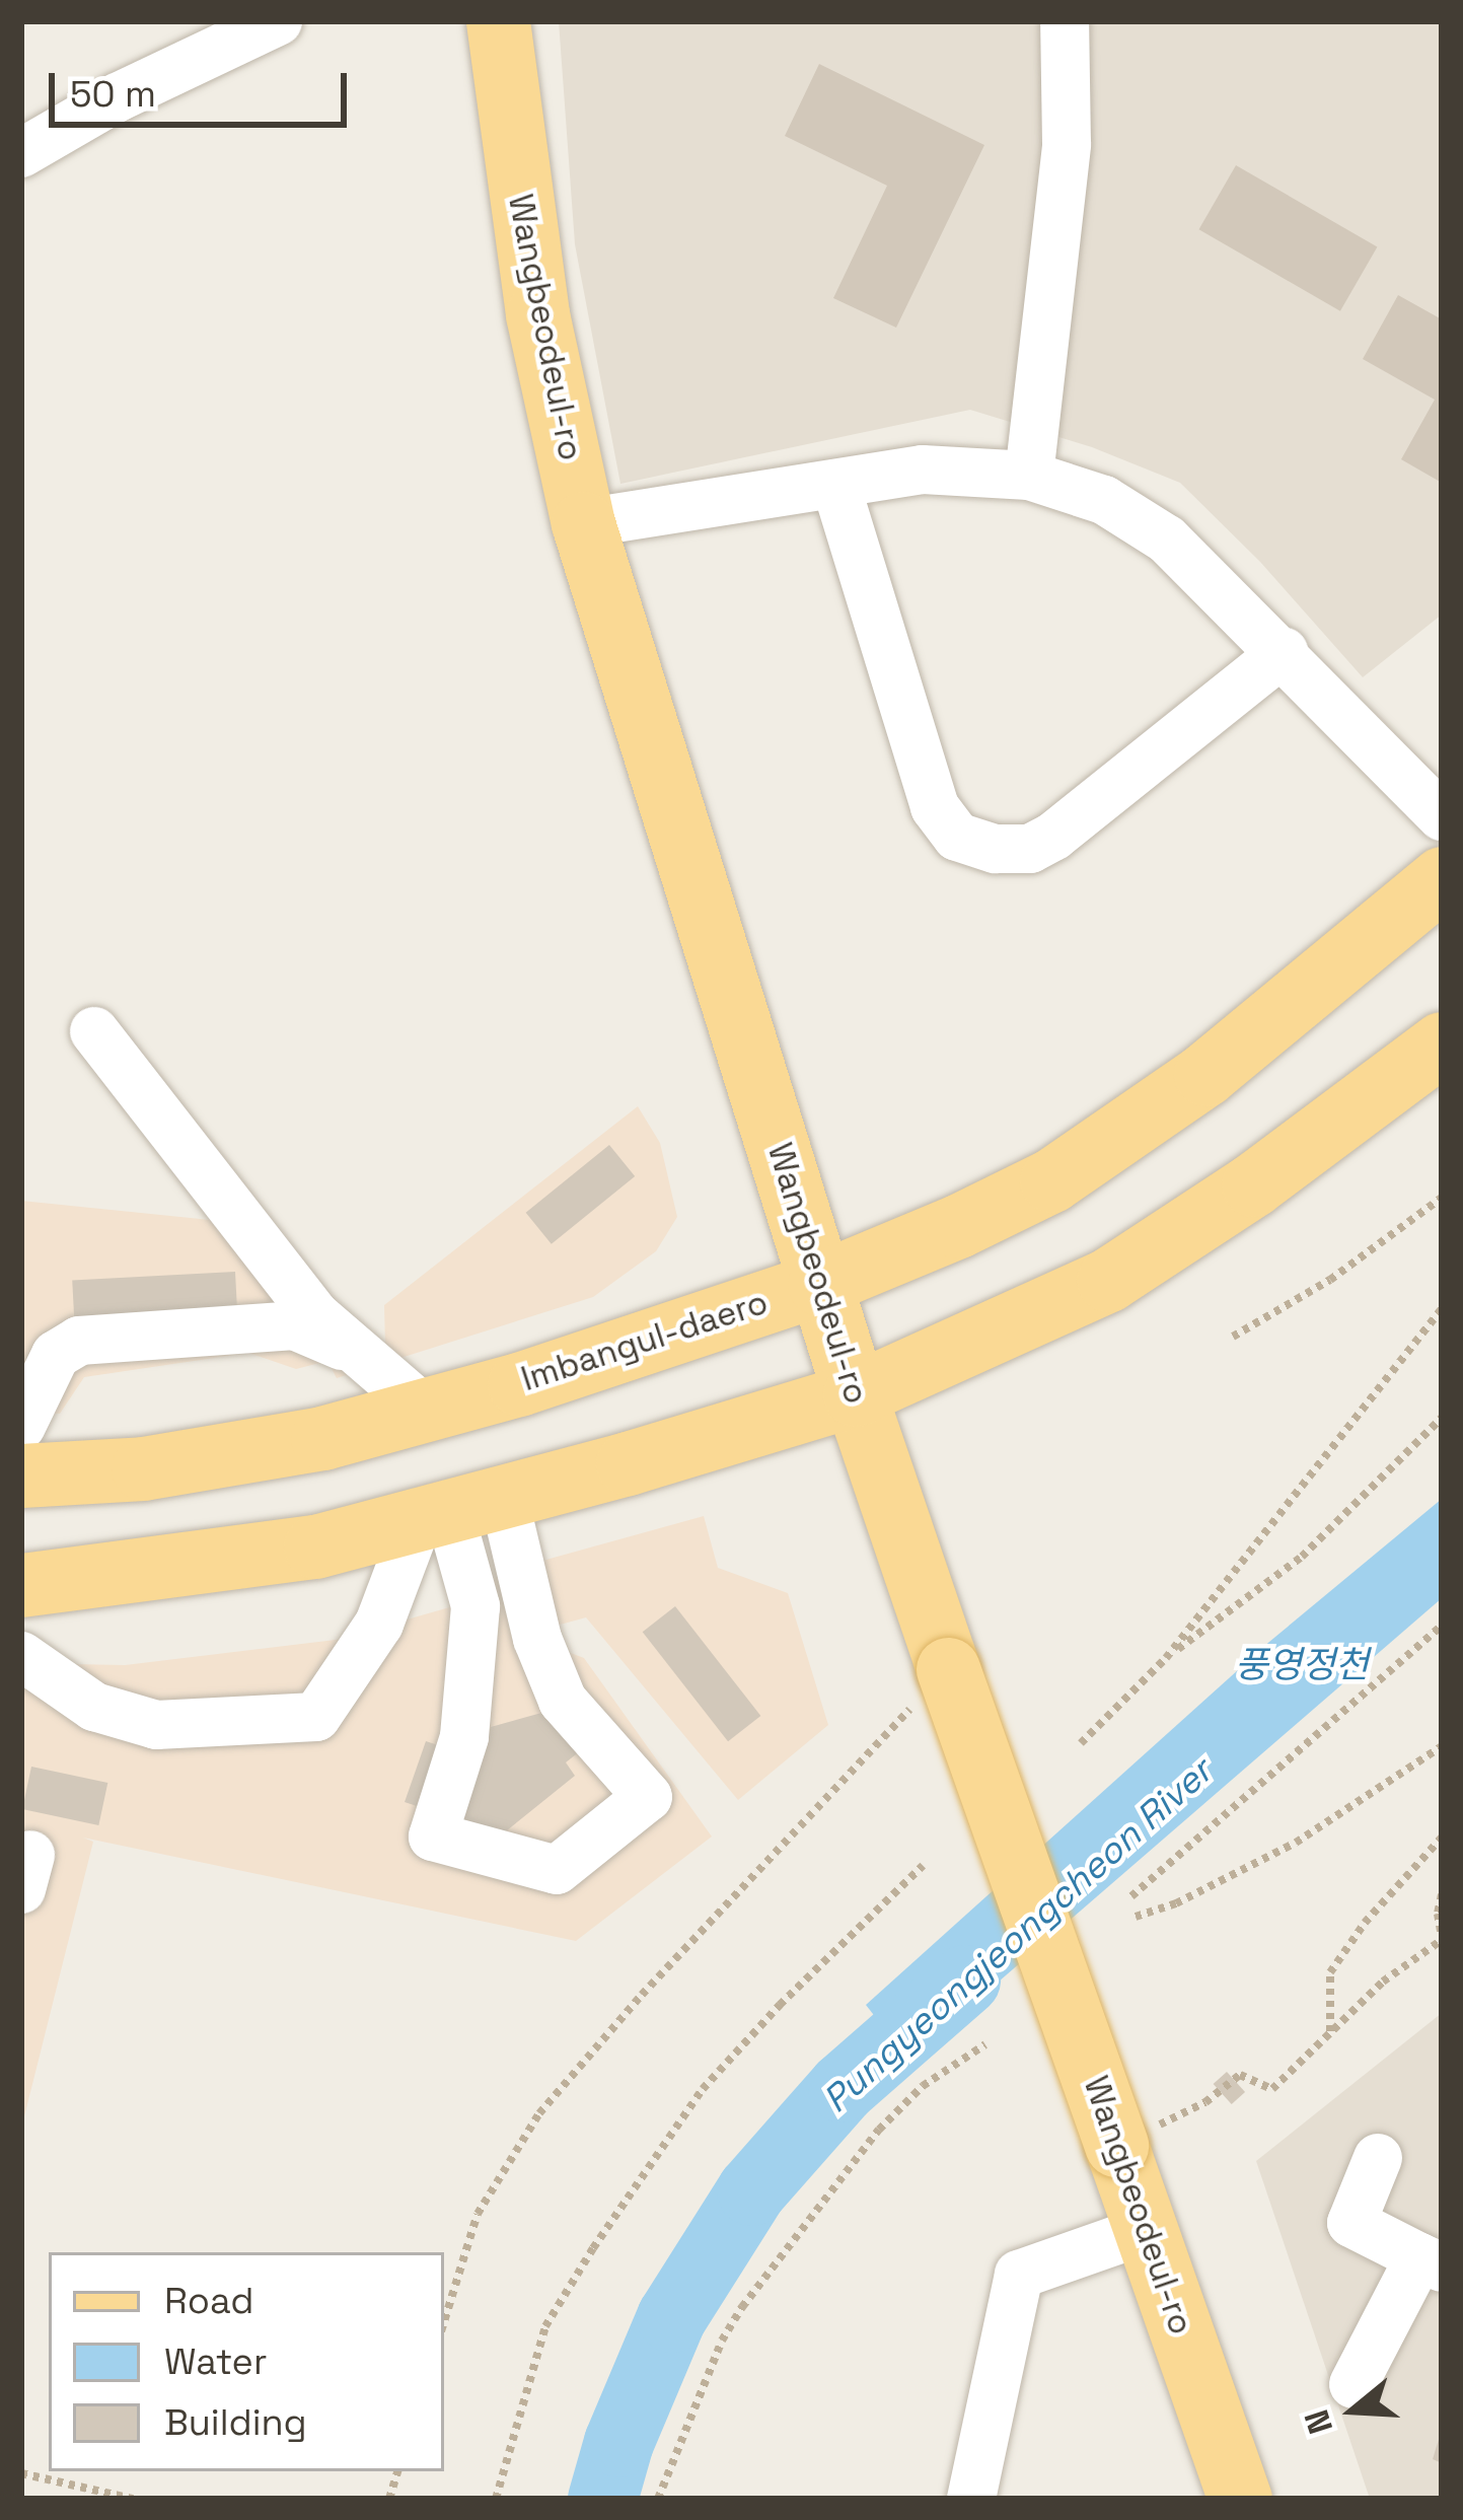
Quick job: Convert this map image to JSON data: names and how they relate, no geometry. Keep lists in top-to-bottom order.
{
  "streets": {
    "main road": ["Wangbeodeul-ro", "Imbangul-daero"]
  },
  "crossings": [
    ["Wangbeodeul-ro", "Imbangul-daero"]
  ],
  "water": ["풍영정천", "Pungyeongjeongcheon River"],
  "legend": ["Road", "Water", "Building"],
  "scale_bar": "50 m",
  "north": "left"
}
